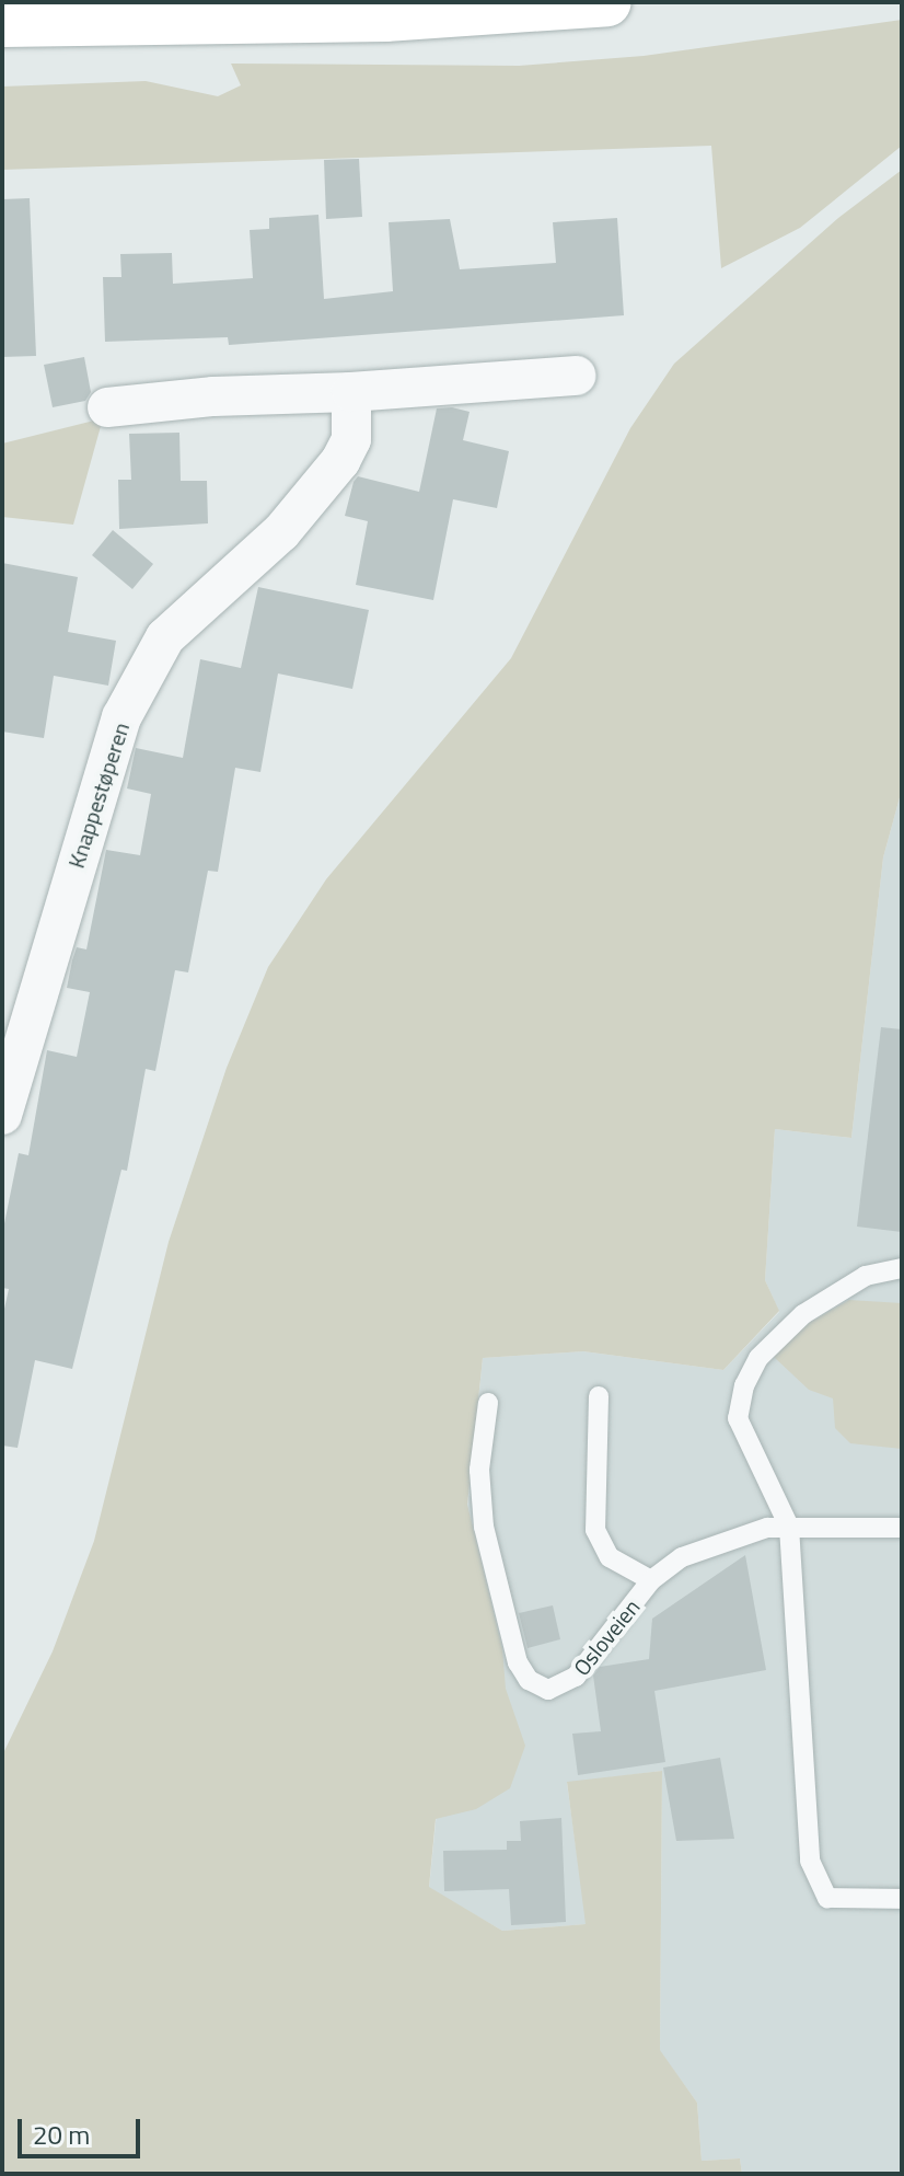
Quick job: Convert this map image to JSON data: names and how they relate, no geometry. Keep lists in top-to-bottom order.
{
  "streets": {
    "street": ["Knappestøperen"],
    "lane": ["Osloveien"]
  },
  "scale_bar": "20 m"
}
